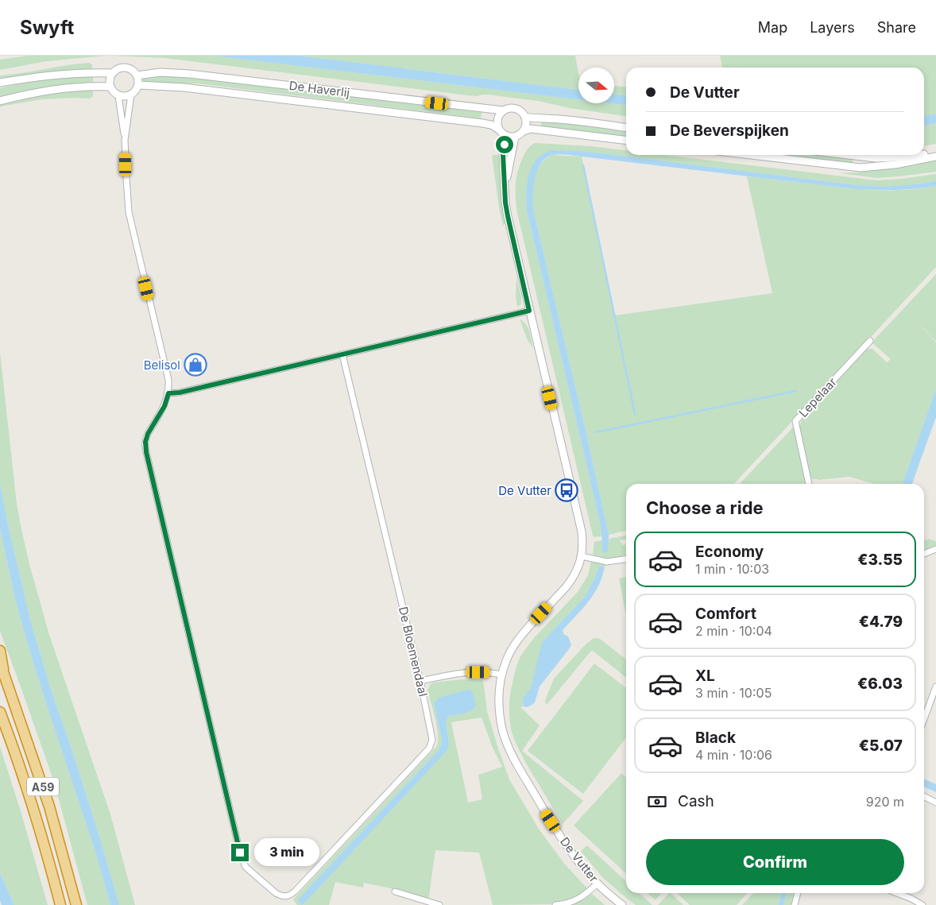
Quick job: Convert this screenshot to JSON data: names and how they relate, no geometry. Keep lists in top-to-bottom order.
{
  "streets": {
    "highway": ["A59"],
    "street": [
      "De Haverlij",
      "Lepelaar",
      "De Bloemendaal",
      "De Vutter"
    ]
  },
  "crossings": [
    ["De Haverlij", "De Vutter"]
  ],
  "places": {
    "shop": ["Belisol"],
    "bus stop": ["De Vutter"]
  },
  "north": "right",
  "page": {
    "header": "Swyft",
    "nav": ["Map", "Layers", "Share"],
    "banner": ["De Vutter", "De Beverspijken"],
    "heading": "Choose a ride",
    "list": [
      {
        "name": "Economy",
        "note": "1 min · 10:03",
        "value": "€3.55"
      },
      {
        "name": "Comfort",
        "note": "2 min · 10:04",
        "value": "€4.79"
      },
      {
        "name": "XL",
        "note": "3 min · 10:05",
        "value": "€6.03"
      },
      {
        "name": "Black",
        "note": "4 min · 10:06",
        "value": "€5.07"
      }
    ],
    "pay": ["Cash", "920 m"],
    "buttons": "Confirm",
    "bubble": "3 min"
  }
}
